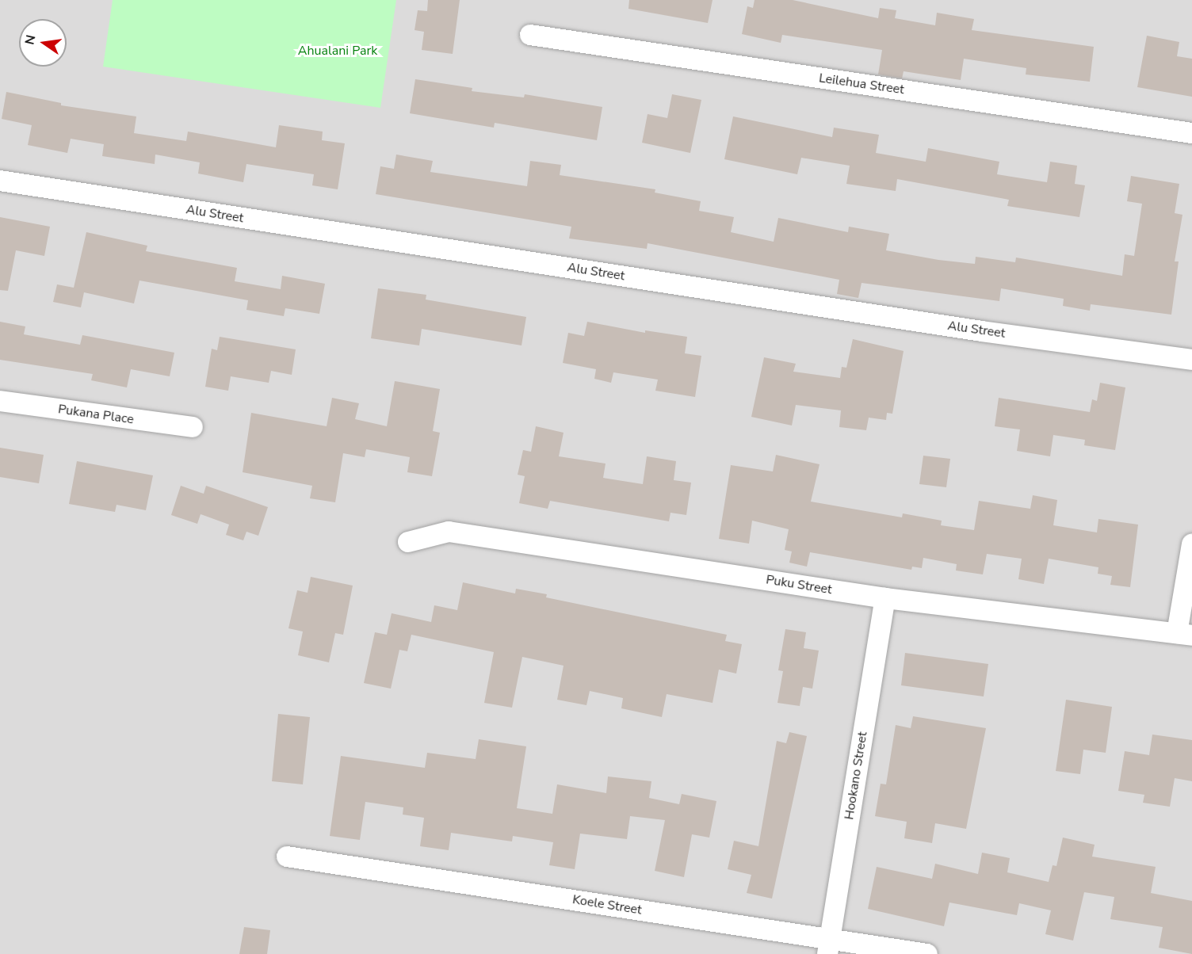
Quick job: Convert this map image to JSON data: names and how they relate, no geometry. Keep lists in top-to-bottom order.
{
  "streets": {
    "street": [
      "Leilehua Street",
      "Alu Street",
      "Pukana Place",
      "Puku Street",
      "Hookano Street",
      "Koele Street"
    ]
  },
  "crossings": [
    ["Puku Street", "Hookano Street"],
    ["Hookano Street", "Koele Street"]
  ],
  "parks": ["Ahualani Park"],
  "north": "left"
}
